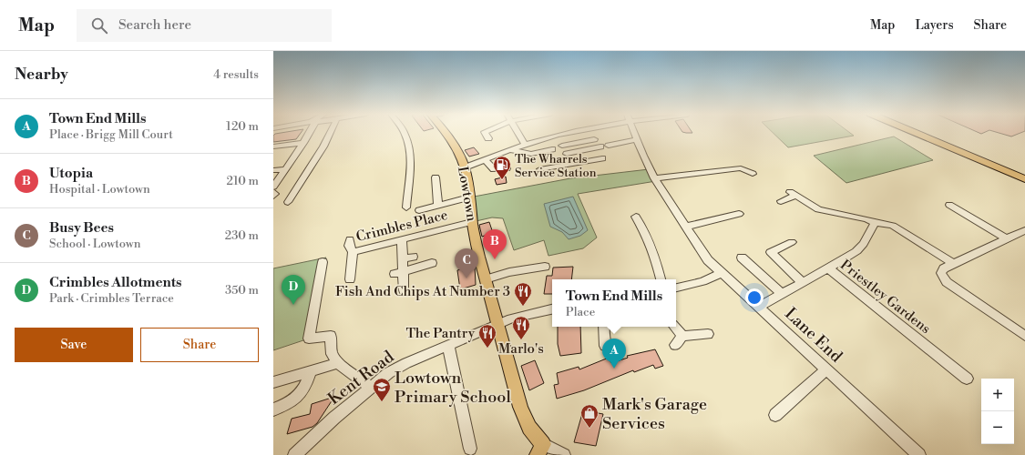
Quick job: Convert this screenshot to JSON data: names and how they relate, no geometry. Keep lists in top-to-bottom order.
{
  "streets": {
    "main road": ["Lowtown"],
    "street": [
      "Crimbles Place",
      "Priestley Gardens",
      "Lane End",
      "Kent Road"
    ]
  },
  "crossings": [
    ["Lowtown", "Crimbles Place"],
    ["Lowtown", "Kent Road"],
    ["Priestley Gardens", "Lane End"]
  ],
  "places": {
    "fuel station": ["The Wharrels Service Station"],
    "restaurant": ["Fish And Chips At Number 3", "Marlo's", "The Pantry"],
    "school or university": ["Lowtown Primary School"],
    "shop": ["Mark's Garage Services"]
  },
  "page": {
    "header": "Map",
    "search": "Search here",
    "nav": ["Map", "Layers", "Share"],
    "heading": ["Nearby", "4 results"],
    "list": [
      {
        "mark": "A",
        "name": "Town End Mills",
        "note": "Place · Brigg Mill Court",
        "value": "120 m"
      },
      {
        "mark": "B",
        "name": "Utopia",
        "note": "Hospital · Lowtown",
        "value": "210 m"
      },
      {
        "mark": "C",
        "name": "Busy Bees",
        "note": "School · Lowtown",
        "value": "230 m"
      },
      {
        "mark": "D",
        "name": "Crimbles Allotments",
        "note": "Park · Crimbles Terrace",
        "value": "350 m"
      }
    ],
    "pins": [
      "B",
      "C",
      "D",
      "A"
    ],
    "popup": ["Town End Mills", "Place"],
    "buttons": ["Save", "Share"],
    "map_buttons": ["+", "−"]
  }
}
